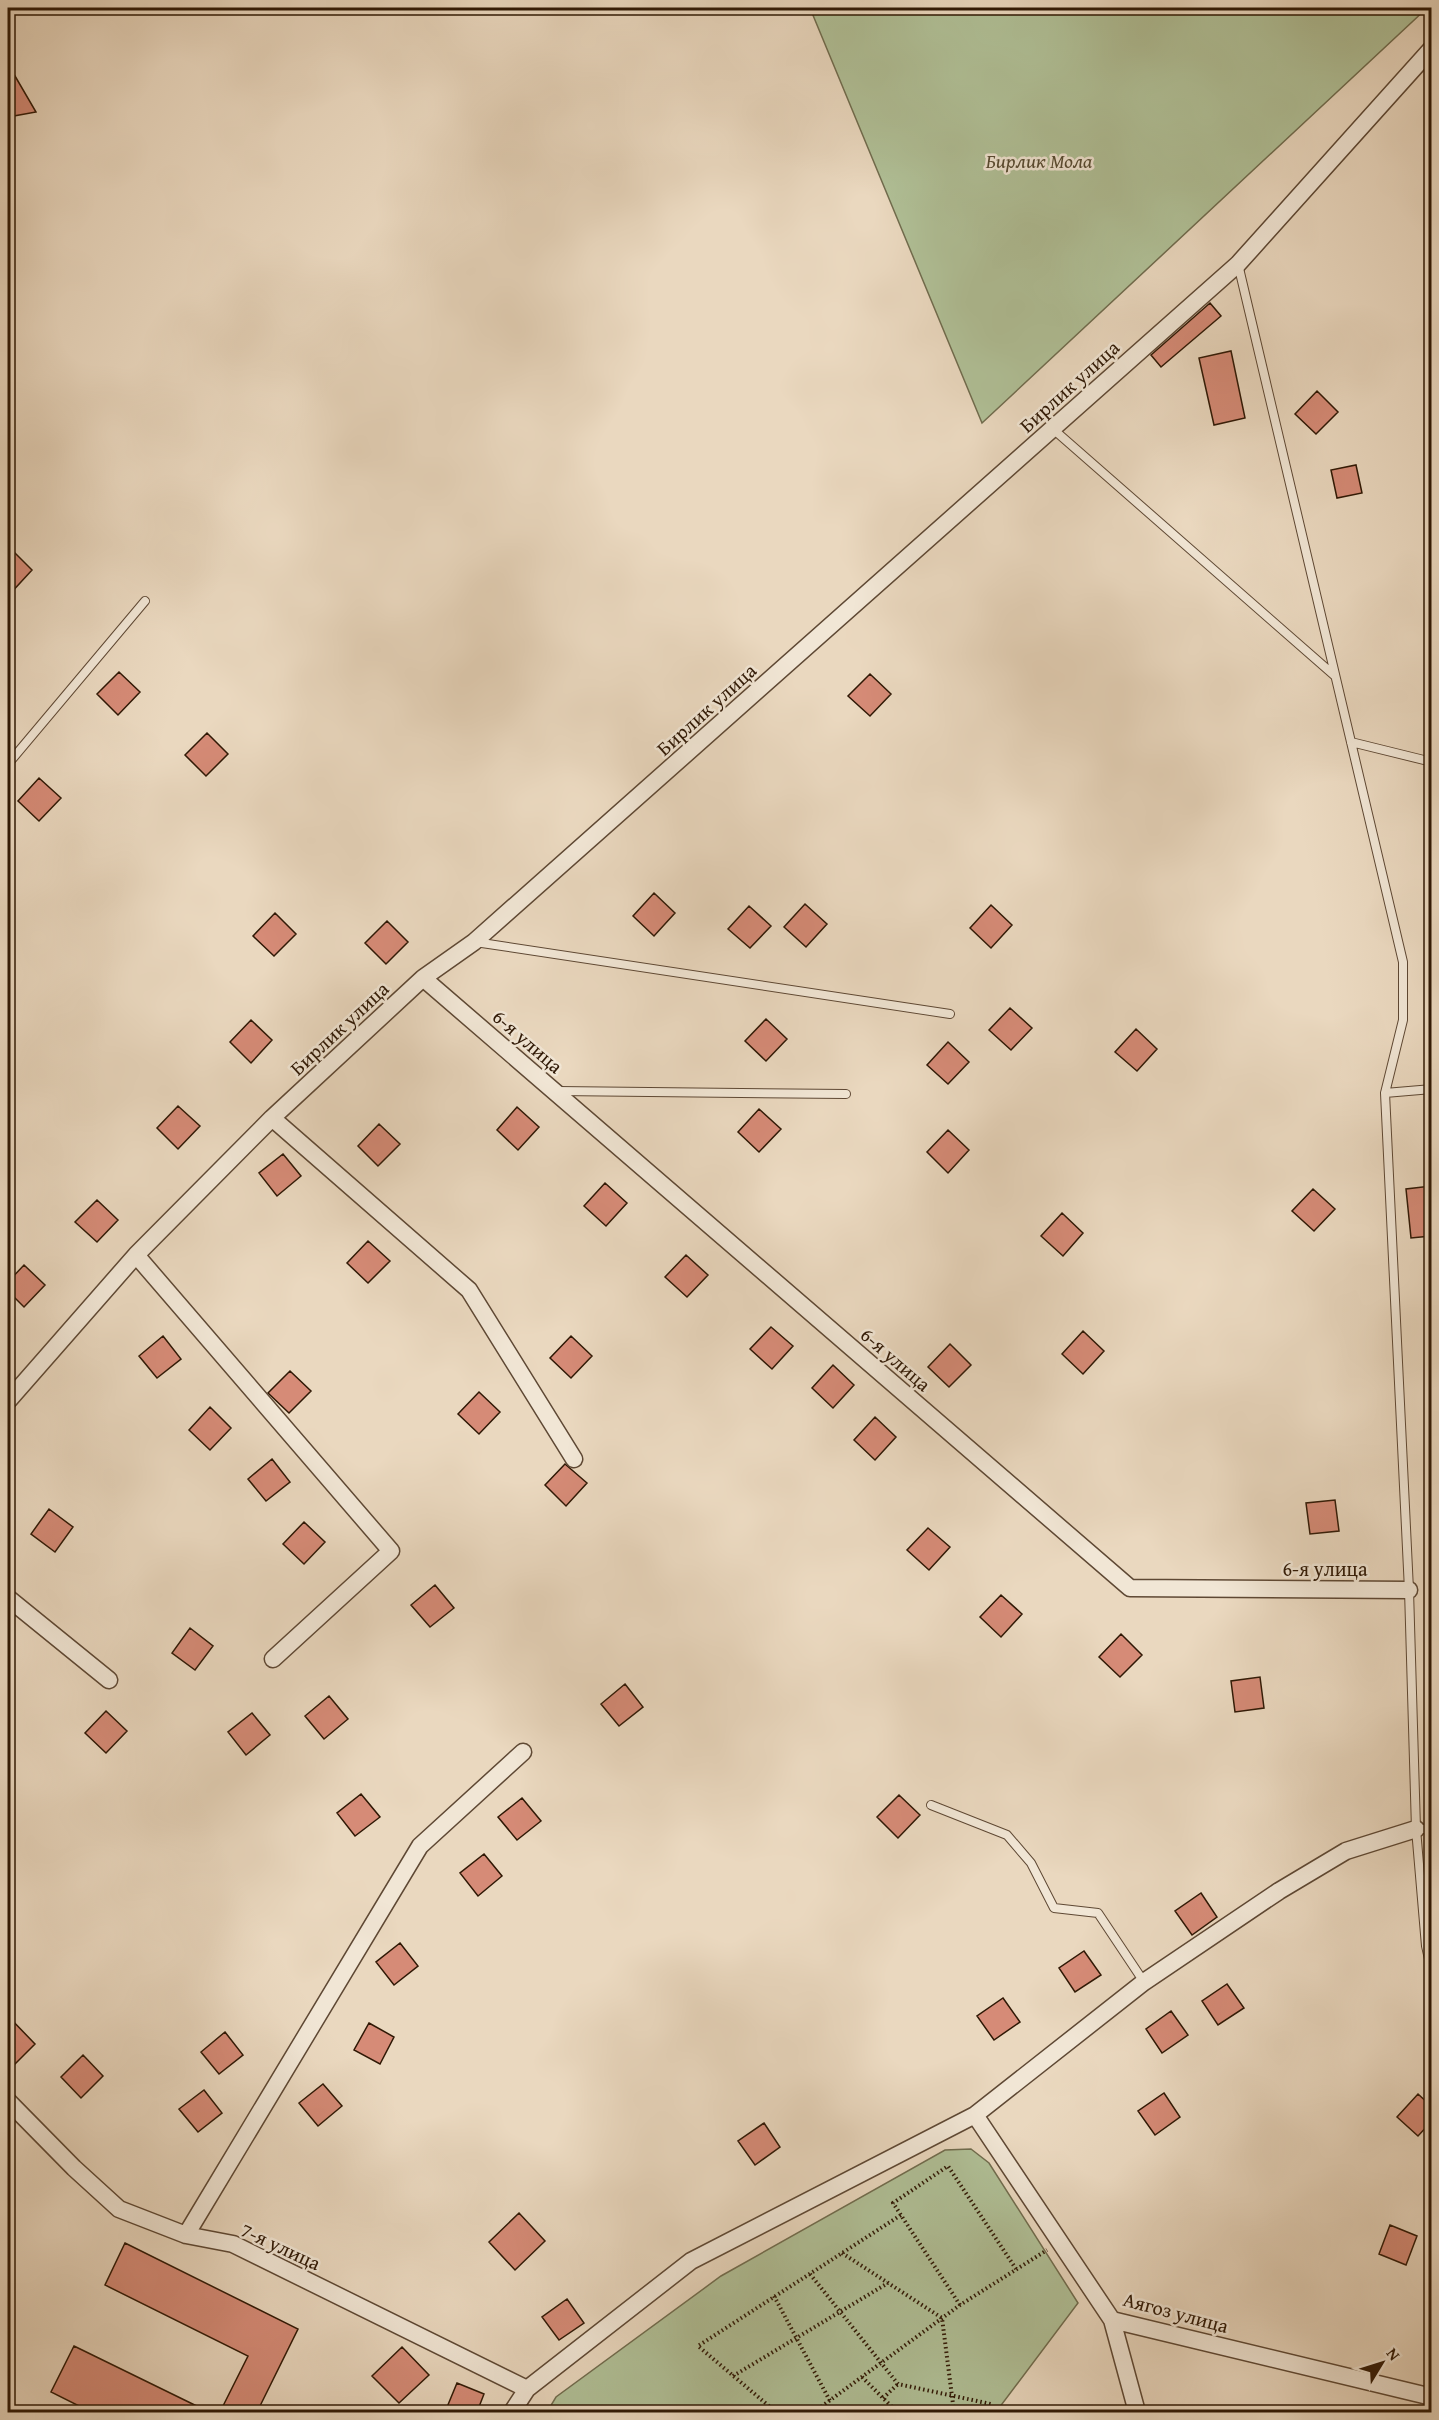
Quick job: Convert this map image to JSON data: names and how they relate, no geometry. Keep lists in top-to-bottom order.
{
  "streets": {
    "street": [
      "Бирлик улица",
      "6-я улица",
      "7-я улица",
      "Аягоз улица"
    ]
  },
  "crossings": [
    ["Бирлик улица", "6-я улица"]
  ],
  "parks": ["Бирлик Мола"],
  "north": "top right"
}
